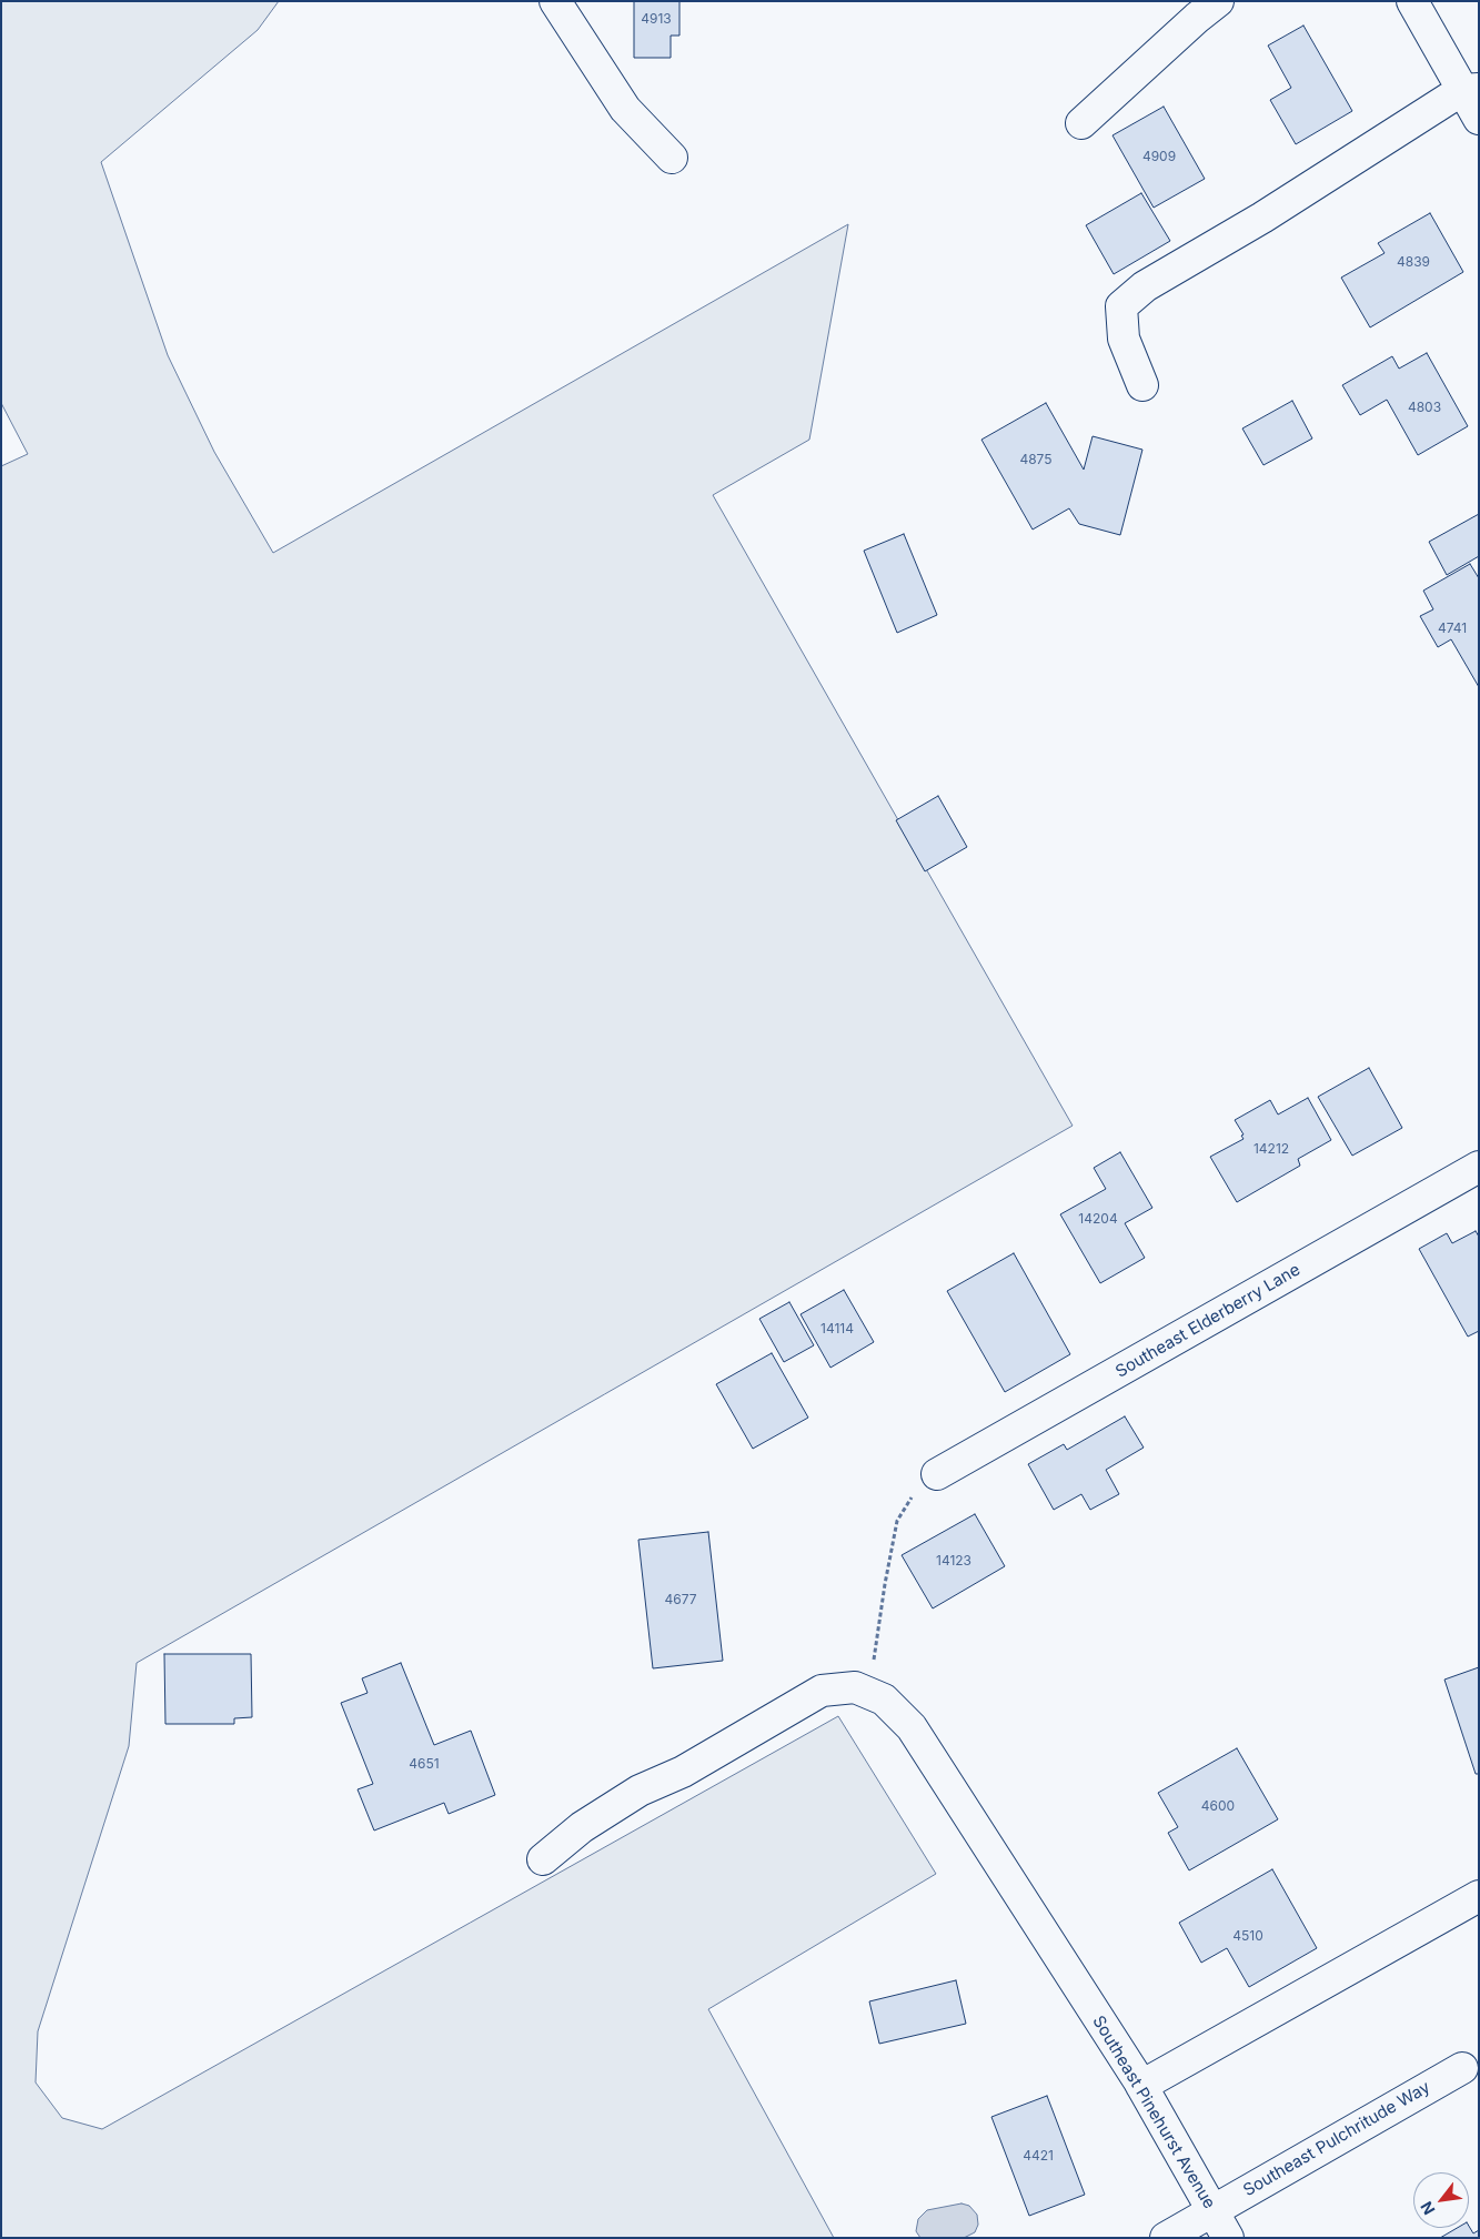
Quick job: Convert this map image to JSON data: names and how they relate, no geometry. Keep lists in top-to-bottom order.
{
  "streets": {
    "street": ["Southeast Elderberry Lane", "Southeast Pinehurst Avenue", "Southeast Pulchritude Way"]
  },
  "crossings": [
    ["Southeast Pinehurst Avenue", "Southeast Pulchritude Way"]
  ],
  "house_numbers": [
    "4913",
    "4909",
    "4839",
    "4803",
    "4875",
    "4741",
    "14212",
    "14204",
    "14114",
    "14123",
    "4677",
    "4651",
    "4600",
    "4510",
    "4421"
  ],
  "north": "bottom left"
}
